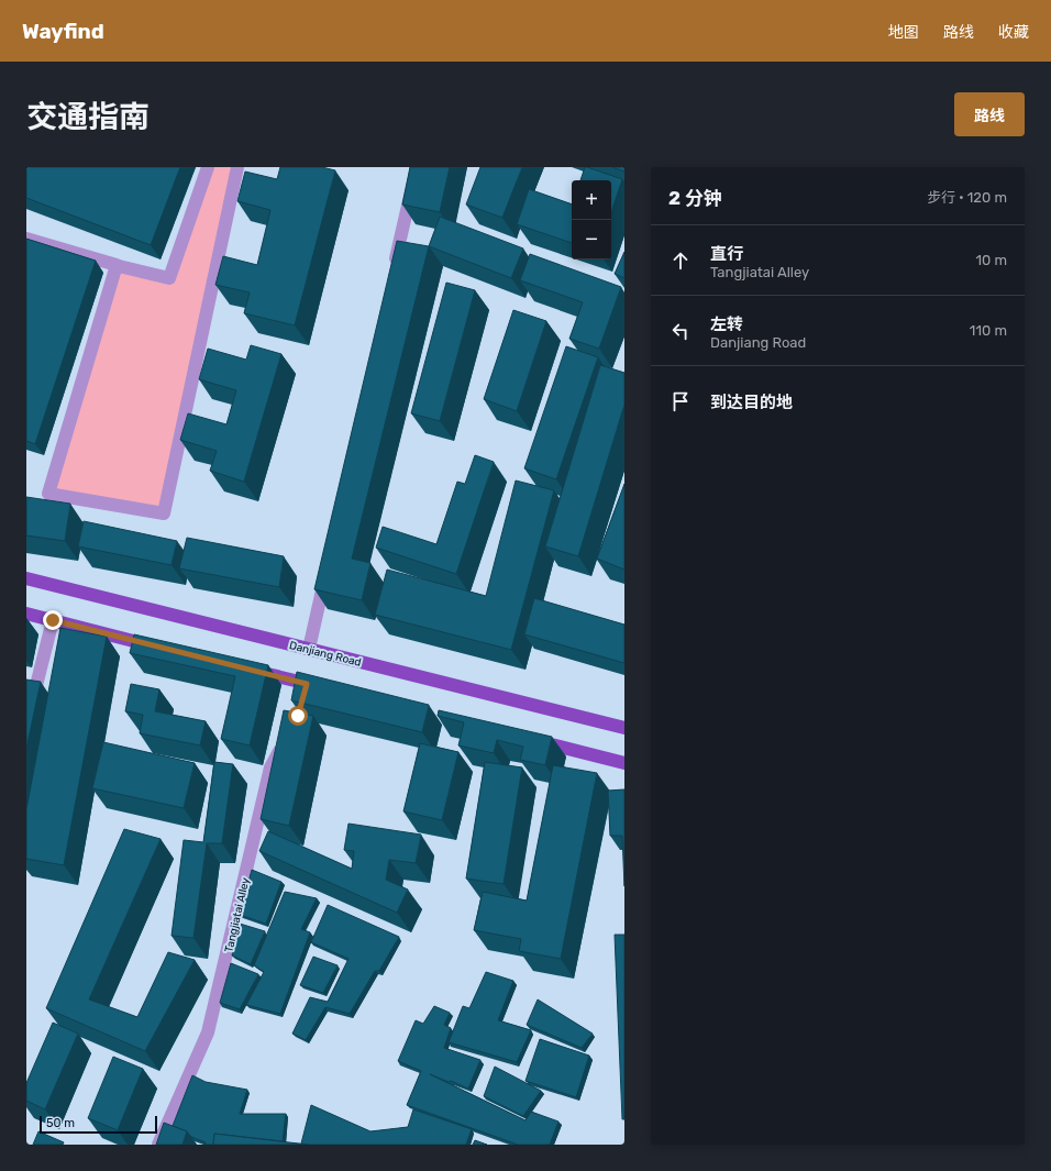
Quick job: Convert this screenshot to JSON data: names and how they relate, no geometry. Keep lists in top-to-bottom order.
{
  "streets": {
    "main road": ["Danjiang Road"],
    "street": ["Tangjiatai Alley"]
  },
  "scale_bar": "50 m",
  "page": {
    "header": "Wayfind",
    "nav": ["地图", "路线", "收藏"],
    "title": "交通指南",
    "buttons": "路线",
    "heading": ["2 分钟", "步行 · 120 m"],
    "map_buttons": ["+", "−"],
    "list": [
      ["直行", "Tangjiatai Alley", "10 m"],
      ["左转", "Danjiang Road", "110 m"],
      "到达目的地"
    ],
    "scale": "50 m"
  }
}
